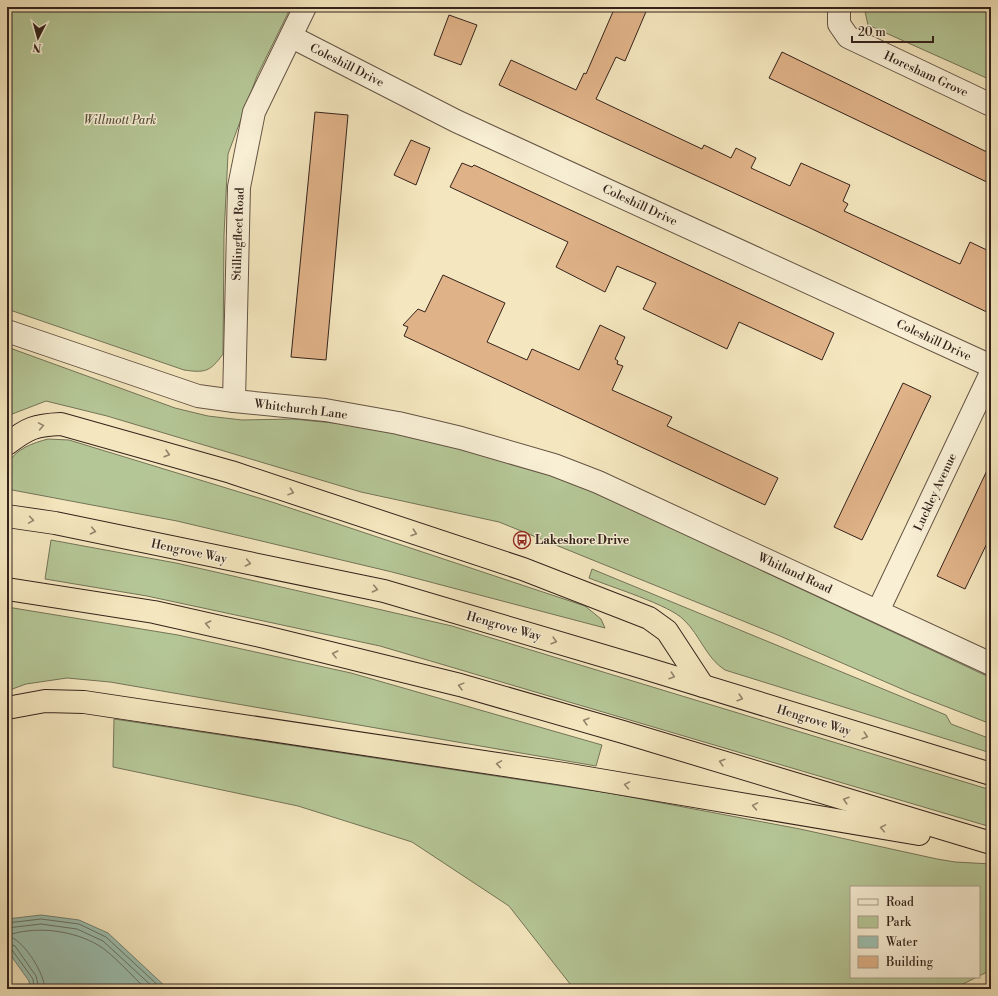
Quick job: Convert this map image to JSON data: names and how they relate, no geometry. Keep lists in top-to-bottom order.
{
  "streets": {
    "highway": ["Hengrove Way"],
    "street": [
      "Coleshill Drive",
      "Horesham Grove",
      "Stillingfleet Road",
      "Whitchurch Lane",
      "Luckley Avenue",
      "Whitland Road"
    ]
  },
  "crossings": [
    ["Coleshill Drive", "Stillingfleet Road"],
    ["Stillingfleet Road", "Whitchurch Lane"],
    ["Whitchurch Lane", "Whitland Road"],
    ["Luckley Avenue", "Whitland Road"]
  ],
  "parks": ["Willmott Park"],
  "places": {
    "bus stop": ["Lakeshore Drive"]
  },
  "legend": [
    "Road",
    "Park",
    "Water",
    "Building"
  ],
  "scale_bar": "20 m",
  "north": "bottom"
}
